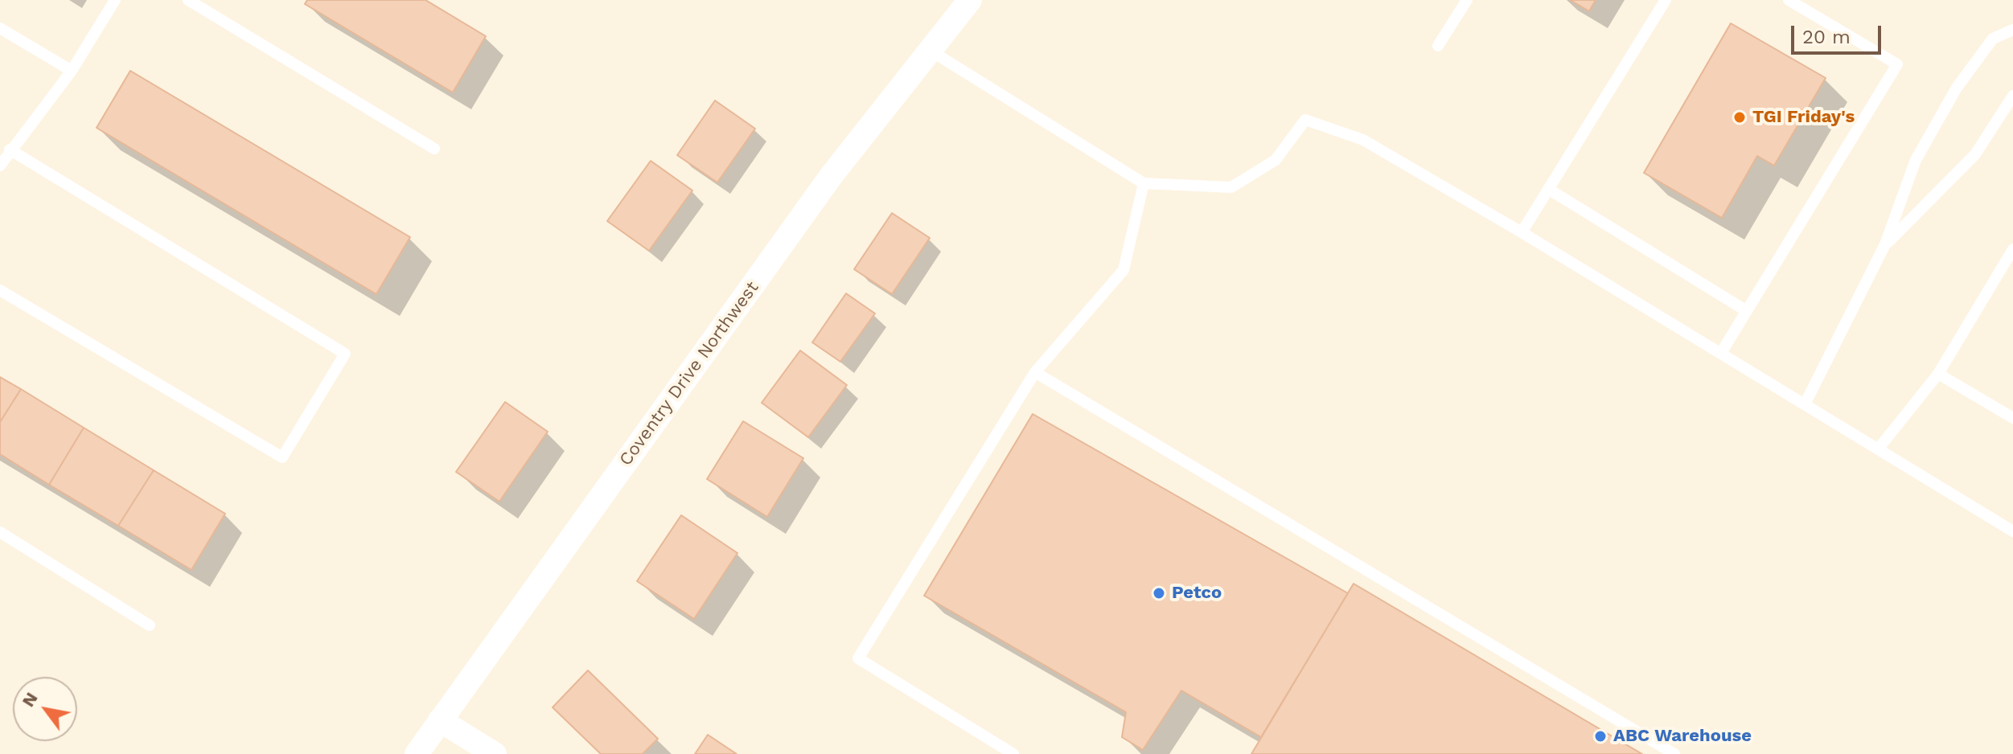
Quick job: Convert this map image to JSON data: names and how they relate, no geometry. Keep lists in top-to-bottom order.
{
  "streets": {
    "street": ["Coventry Drive Northwest"]
  },
  "places": ["TGI Friday's", "Petco", "ABC Warehouse"],
  "scale_bar": "20 m",
  "north": "top left"
}
